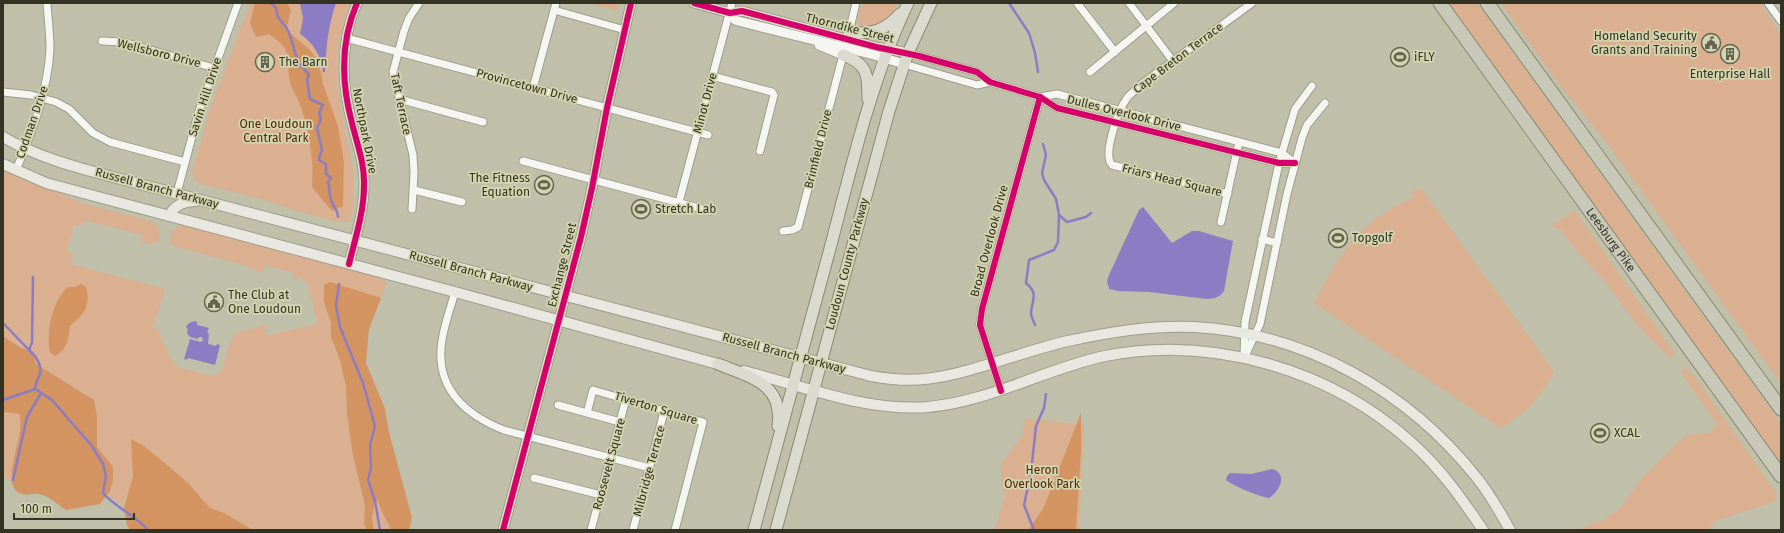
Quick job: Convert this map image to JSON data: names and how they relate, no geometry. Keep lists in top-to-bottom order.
{
  "streets": {
    "highway": ["Leesburg Pike"],
    "main road": ["Russell Branch Parkway", "Loudoun County Parkway"],
    "street": [
      "Thorndike Street",
      "Wellsboro Drive",
      "Cape Breton Terrace",
      "Provincetown Drive",
      "Savin Hill Drive",
      "Minot Drive",
      "Taft Terrace",
      "Dulles Overlook Drive",
      "Codman Drive",
      "Northpark Drive",
      "Brimfield Drive",
      "Friars Head Square",
      "Broad Overlook Drive",
      "Exchange Street",
      "Tiverton Square",
      "Roosevelt Square",
      "Milbridge Terrace"
    ]
  },
  "crossings": [
    ["Thorndike Street", "Minot Drive"],
    ["Thorndike Street", "Dulles Overlook Drive"],
    ["Thorndike Street", "Loudoun County Parkway"],
    ["Wellsboro Drive", "Savin Hill Drive"],
    ["Cape Breton Terrace", "Dulles Overlook Drive"],
    ["Cape Breton Terrace", "Friars Head Square"],
    ["Provincetown Drive", "Minot Drive"],
    ["Provincetown Drive", "Taft Terrace"],
    ["Provincetown Drive", "Northpark Drive"],
    ["Provincetown Drive", "Exchange Street"],
    ["Savin Hill Drive", "Russell Branch Parkway"],
    ["Dulles Overlook Drive", "Friars Head Square"],
    ["Dulles Overlook Drive", "Broad Overlook Drive"],
    ["Dulles Overlook Drive", "Loudoun County Parkway"],
    ["Codman Drive", "Russell Branch Parkway"],
    ["Northpark Drive", "Russell Branch Parkway"],
    ["Russell Branch Parkway", "Broad Overlook Drive"],
    ["Russell Branch Parkway", "Loudoun County Parkway"],
    ["Russell Branch Parkway", "Exchange Street"],
    ["Tiverton Square", "Roosevelt Square"],
    ["Tiverton Square", "Milbridge Terrace"]
  ],
  "parks": ["One Loudoun Central Park", "Heron Overlook Park"],
  "places": {
    "public building": ["Homeland Security Grants and Training", "The Club at One Loudoun"],
    "building": ["Enterprise Hall", "The Barn"],
    "sports": [
      "iFLY",
      "The Fitness Equation",
      "Stretch Lab",
      "Topgolf",
      "XCAL"
    ]
  },
  "scale_bar": "100 m"
}
